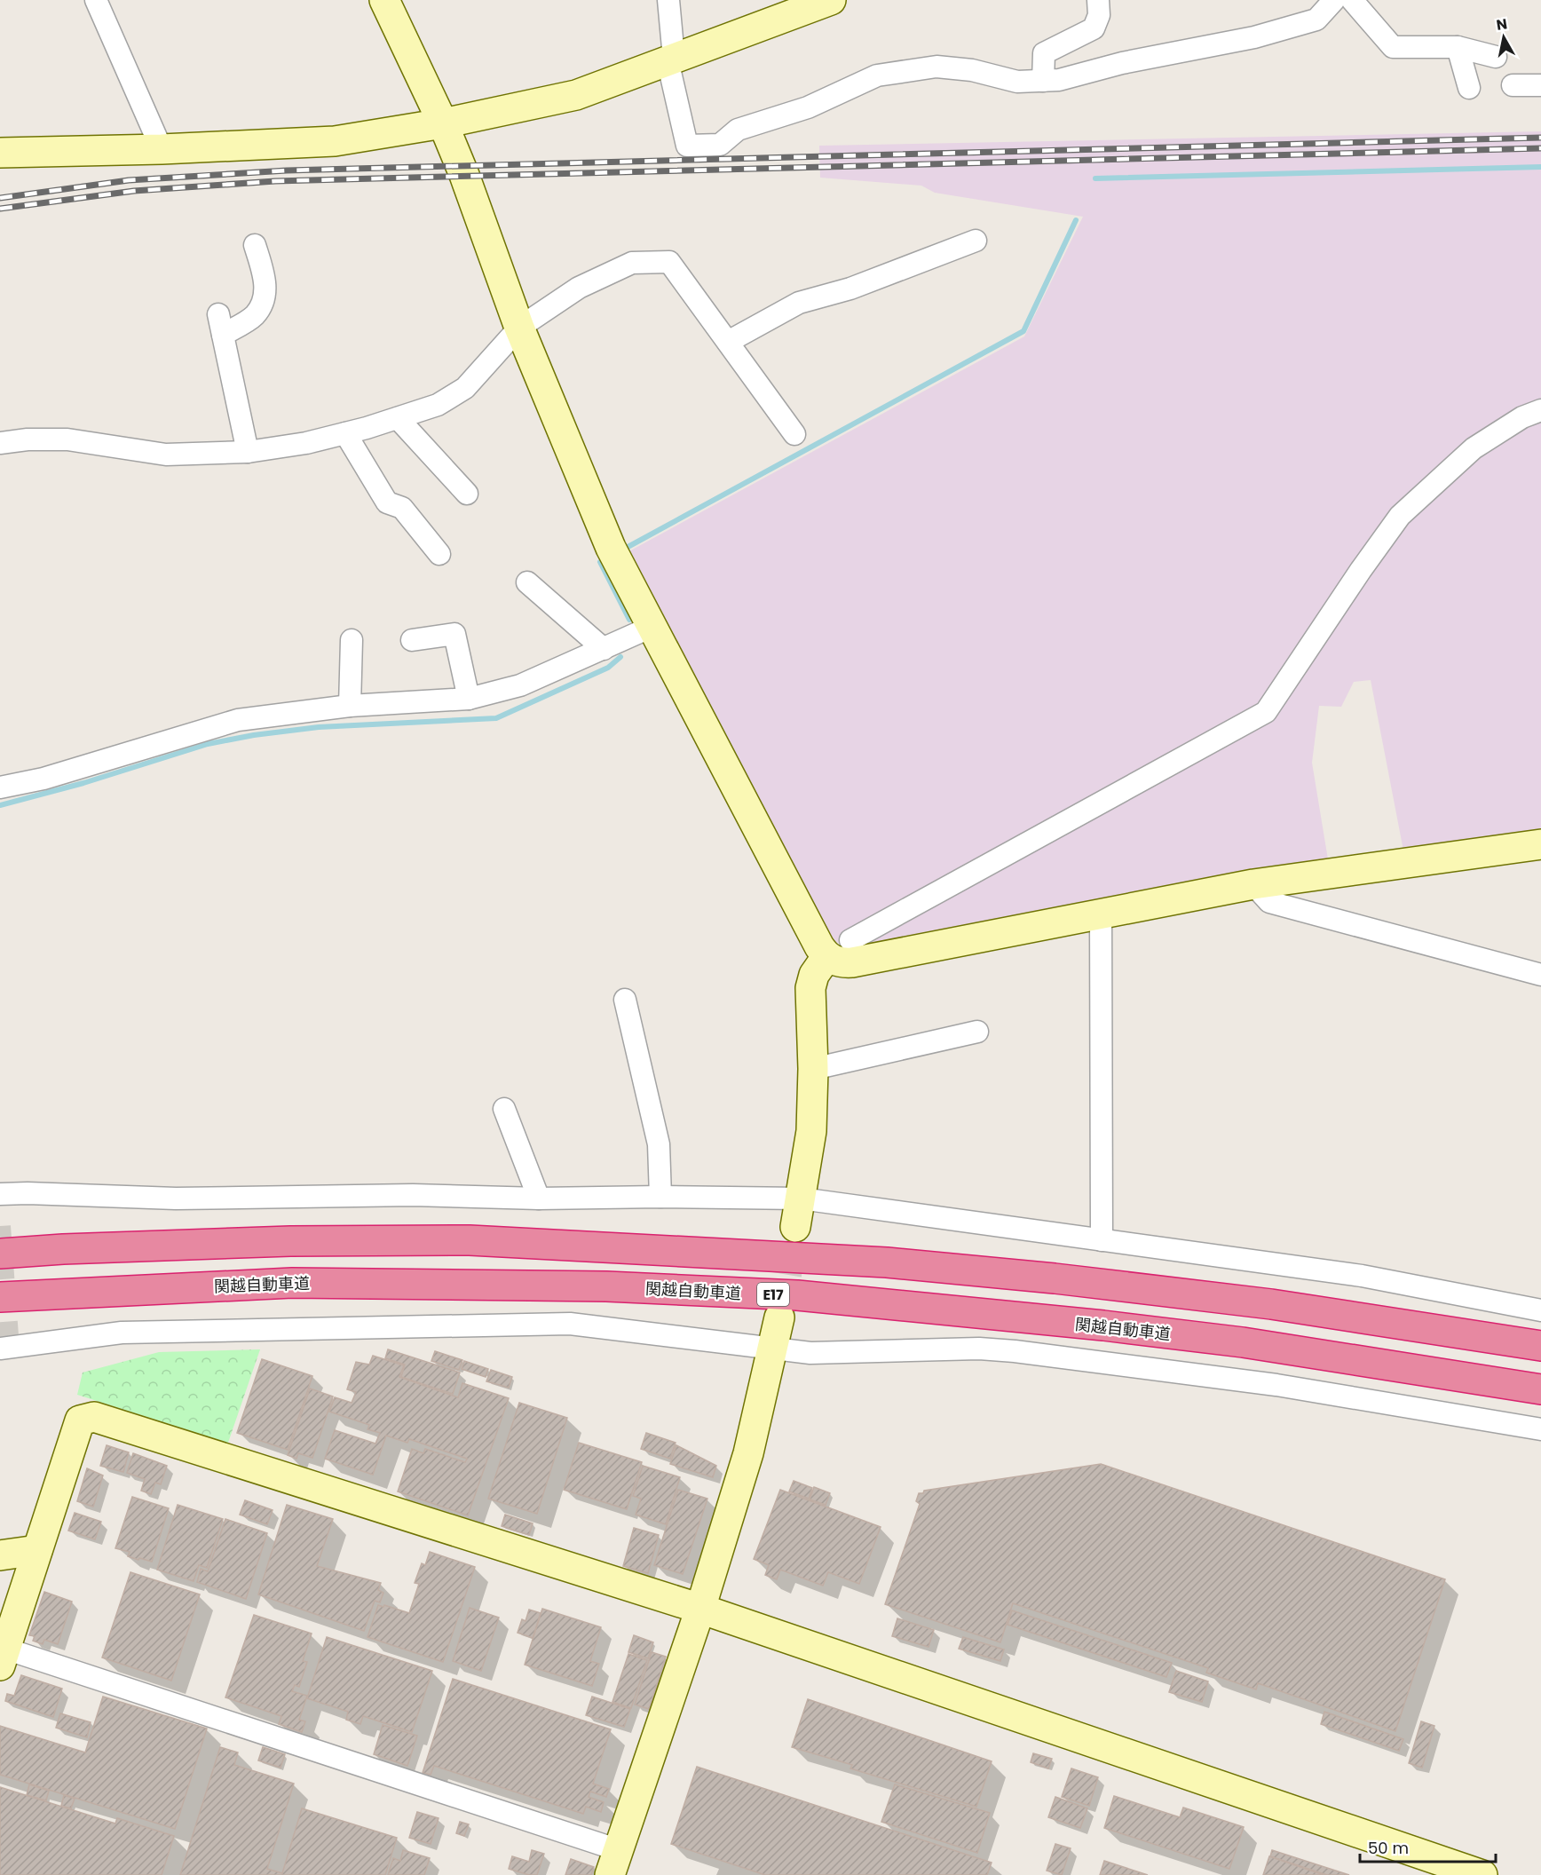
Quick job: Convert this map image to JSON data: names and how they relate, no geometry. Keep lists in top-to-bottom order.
{
  "streets": {
    "highway": ["関越自動車道", "E17"]
  },
  "scale_bar": "50 m",
  "north": "top"
}
